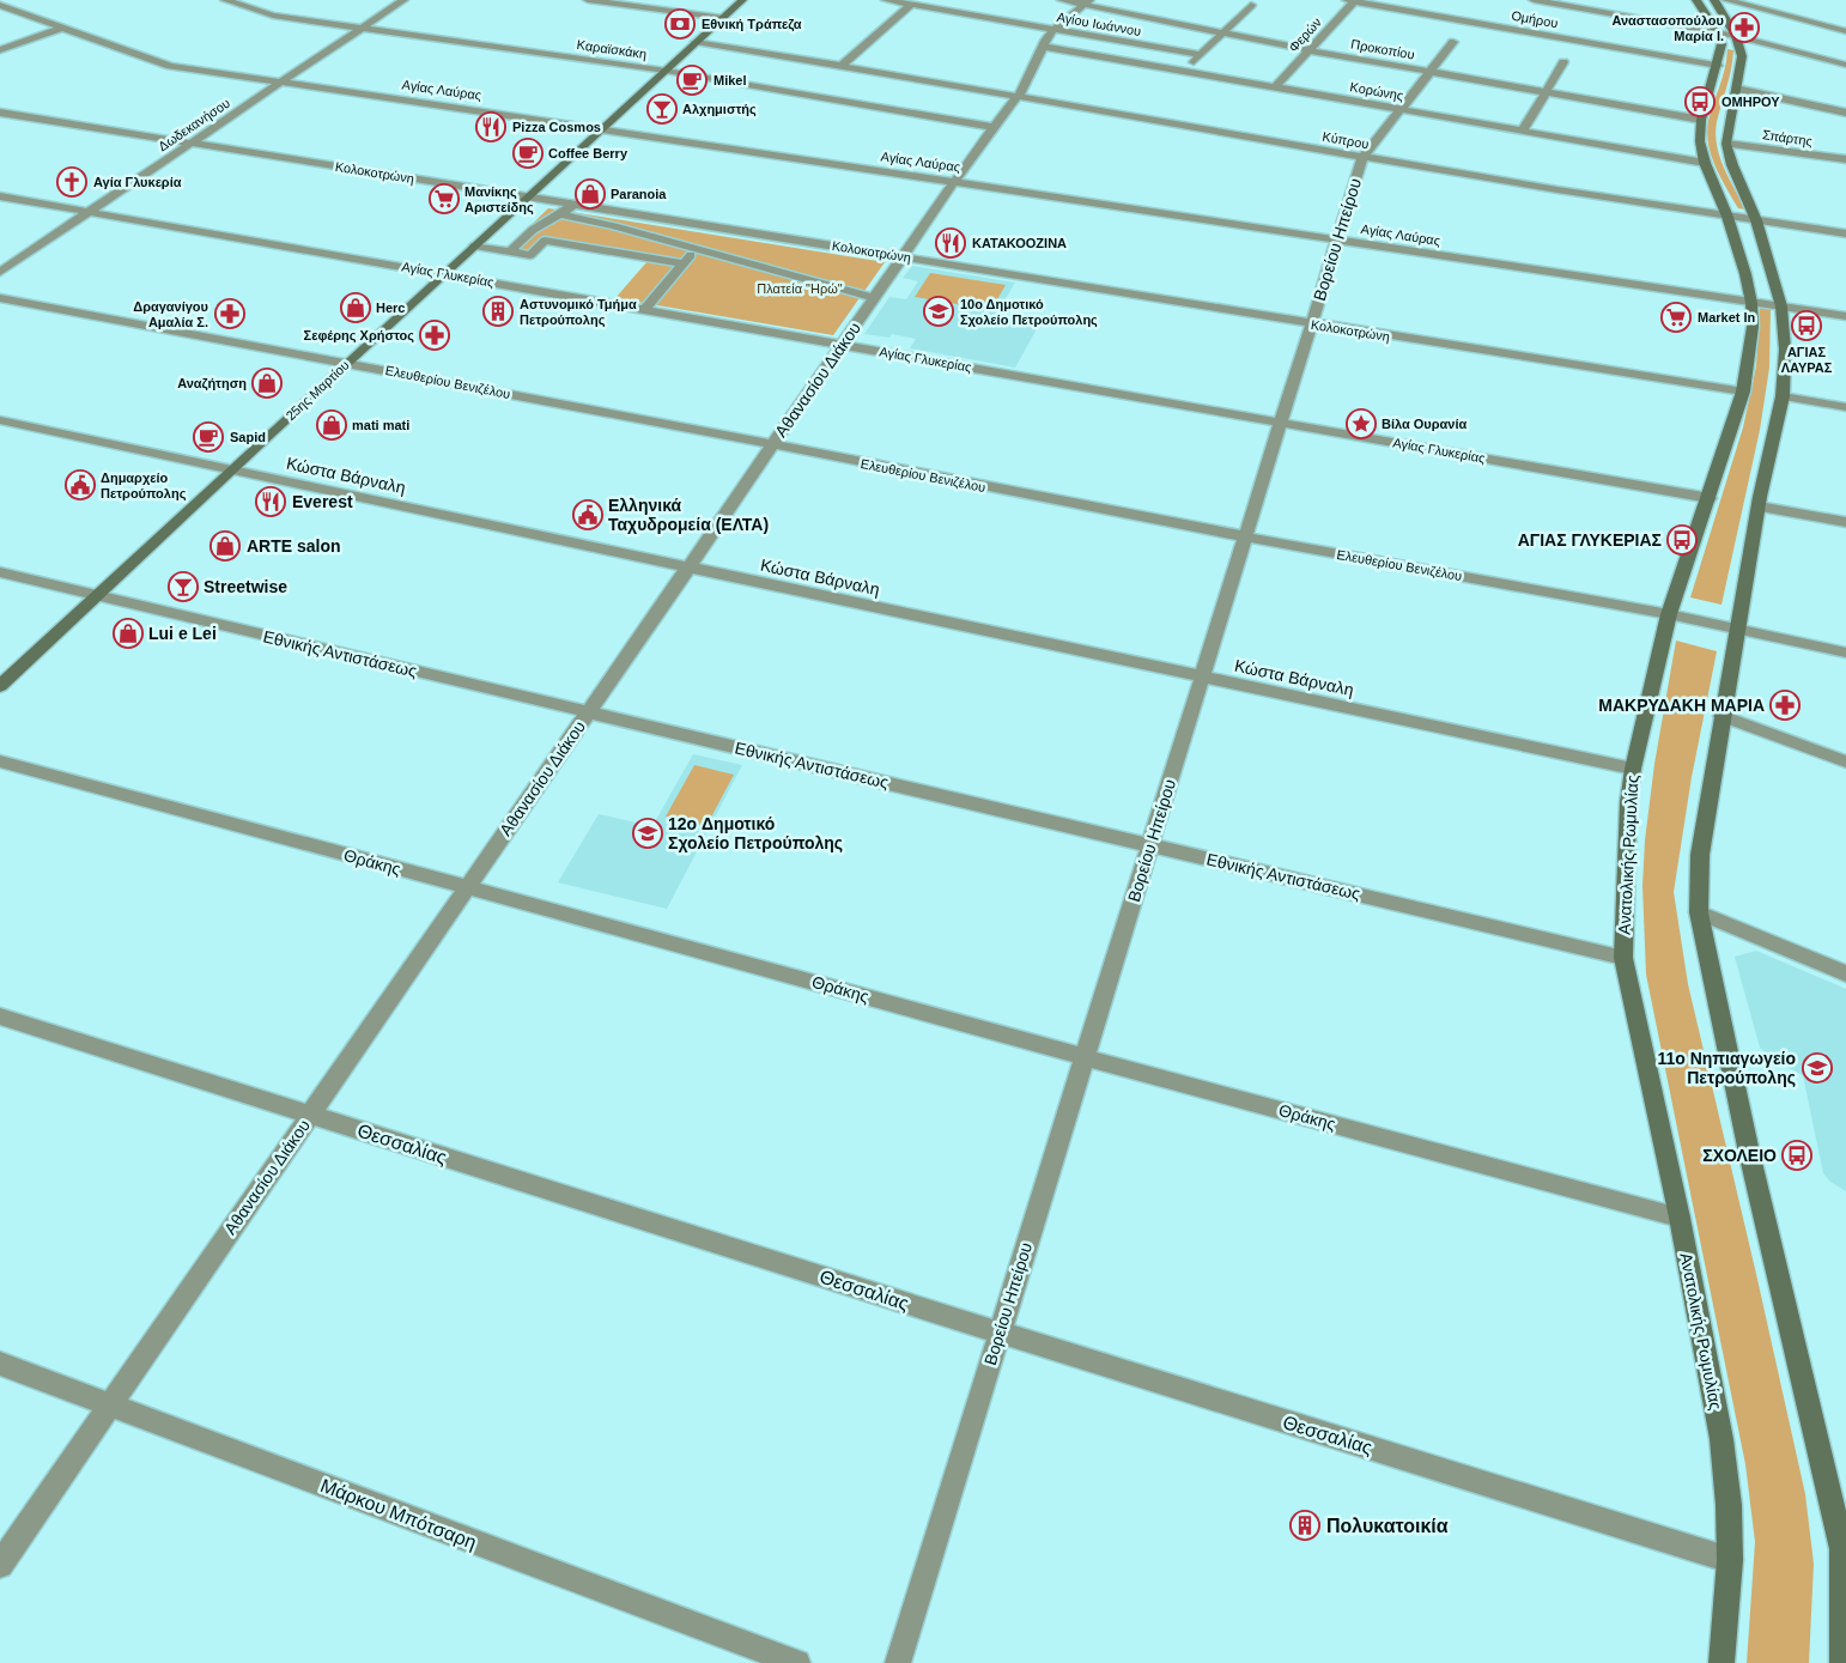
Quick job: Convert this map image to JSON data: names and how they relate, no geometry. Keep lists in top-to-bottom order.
{
  "streets": {
    "main road": ["25ης Μαρτίου", "Ανατολικής Ρωμυλίας"],
    "street": [
      "Ομήρου",
      "Αγίου Ιωάννου",
      "Φερών",
      "Καραϊσκάκη",
      "Προκοπίου",
      "Αγίας Λαύρας",
      "Κορώνης",
      "Δωδεκανήσου",
      "Σπάρτης",
      "Κύπρου",
      "Κολοκοτρώνη",
      "Βορείου Ηπείρου",
      "Αγίας Γλυκερίας",
      "Αθανασίου Διάκου",
      "Ελευθερίου Βενιζέλου",
      "Κώστα Βάρναλη",
      "Εθνικής Αντιστάσεως",
      "Θράκης",
      "Θεσσαλίας",
      "Μάρκου Μπότσαρη"
    ]
  },
  "crossings": [
    ["Ομήρου", "Φερών"],
    ["Ομήρου", "Ανατολικής Ρωμυλίας"],
    ["Αγίου Ιωάννου", "Αθανασίου Διάκου"],
    ["Φερών", "Προκοπίου"],
    ["Φερών", "Κορώνης"],
    ["Καραϊσκάκη", "Δωδεκανήσου"],
    ["Καραϊσκάκη", "Αθανασίου Διάκου"],
    ["Καραϊσκάκη", "25ης Μαρτίου"],
    ["Προκοπίου", "Βορείου Ηπείρου"],
    ["Προκοπίου", "Αθανασίου Διάκου"],
    ["Προκοπίου", "Ανατολικής Ρωμυλίας"],
    ["Αγίας Λαύρας", "Δωδεκανήσου"],
    ["Αγίας Λαύρας", "Βορείου Ηπείρου"],
    ["Αγίας Λαύρας", "Αθανασίου Διάκου"],
    ["Αγίας Λαύρας", "25ης Μαρτίου"],
    ["Αγίας Λαύρας", "Ανατολικής Ρωμυλίας"],
    ["Κορώνης", "Βορείου Ηπείρου"],
    ["Κορώνης", "Αθανασίου Διάκου"],
    ["Κορώνης", "Ανατολικής Ρωμυλίας"],
    ["Δωδεκανήσου", "Κολοκοτρώνη"],
    ["Δωδεκανήσου", "Αγίας Γλυκερίας"],
    ["Κύπρου", "Βορείου Ηπείρου"],
    ["Κύπρου", "Αθανασίου Διάκου"],
    ["Κύπρου", "25ης Μαρτίου"],
    ["Κύπρου", "Ανατολικής Ρωμυλίας"],
    ["Κολοκοτρώνη", "Βορείου Ηπείρου"],
    ["Κολοκοτρώνη", "Αθανασίου Διάκου"],
    ["Κολοκοτρώνη", "25ης Μαρτίου"],
    ["Κολοκοτρώνη", "Ανατολικής Ρωμυλίας"],
    ["Βορείου Ηπείρου", "Αγίας Γλυκερίας"],
    ["Βορείου Ηπείρου", "Ελευθερίου Βενιζέλου"],
    ["Βορείου Ηπείρου", "Κώστα Βάρναλη"],
    ["Βορείου Ηπείρου", "Εθνικής Αντιστάσεως"],
    ["Βορείου Ηπείρου", "Θράκης"],
    ["Βορείου Ηπείρου", "Θεσσαλίας"],
    ["Αγίας Γλυκερίας", "Αθανασίου Διάκου"],
    ["Αγίας Γλυκερίας", "25ης Μαρτίου"],
    ["Αγίας Γλυκερίας", "Ανατολικής Ρωμυλίας"],
    ["Αθανασίου Διάκου", "Ελευθερίου Βενιζέλου"],
    ["Αθανασίου Διάκου", "Κώστα Βάρναλη"],
    ["Αθανασίου Διάκου", "Εθνικής Αντιστάσεως"],
    ["Αθανασίου Διάκου", "Θράκης"],
    ["Αθανασίου Διάκου", "Θεσσαλίας"],
    ["Αθανασίου Διάκου", "Μάρκου Μπότσαρη"],
    ["Ελευθερίου Βενιζέλου", "25ης Μαρτίου"],
    ["Ελευθερίου Βενιζέλου", "Ανατολικής Ρωμυλίας"],
    ["25ης Μαρτίου", "Κώστα Βάρναλη"],
    ["25ης Μαρτίου", "Εθνικής Αντιστάσεως"],
    ["Κώστα Βάρναλη", "Ανατολικής Ρωμυλίας"],
    ["Εθνικής Αντιστάσεως", "Ανατολικής Ρωμυλίας"],
    ["Ανατολικής Ρωμυλίας", "Θράκης"],
    ["Ανατολικής Ρωμυλίας", "Θεσσαλίας"]
  ],
  "parks": ["Πλατεία \"Ηρώ\""],
  "places": {
    "bank": ["Εθνική Τράπεζα"],
    "pharmacy": [
      "Αναστασοπούλου Μαρία Ι.",
      "Δραγανίγου Αμαλία Σ.",
      "Σεφέρης Χρήστος",
      "ΜΑΚΡΥΔΑΚΗ ΜΑΡΙΑ"
    ],
    "cafe": ["Mikel", "Coffee Berry", "Sapid"],
    "bus stop": [
      "ΟΜΗΡΟΥ",
      "ΑΓΙΑΣ ΛΑΥΡΑΣ",
      "ΑΓΙΑΣ ΓΛΥΚΕΡΙΑΣ",
      "ΣΧΟΛΕΙΟ"
    ],
    "bar": ["Αλχημιστής", "Streetwise"],
    "restaurant": ["Pizza Cosmos", "ΚΑΤΑΚΟΟΖΙΝΑ", "Everest"],
    "church": ["Αγία Γλυκερία"],
    "shop": [
      "Paranoia",
      "Herc",
      "Αναζήτηση",
      "mati mati",
      "ARTE salon",
      "Lui e Lei"
    ],
    "supermarket": ["Μανίκης Αριστείδης", "Market In"],
    "building": ["Αστυνομικό Τμήμα Πετρούπολης", "Πολυκατοικία"],
    "school or university": ["10ο Δημοτικό Σχολείο Πετρούπολης", "12o Δημοτικό Σχολείο Πετρούπολης", "11ο Νηπιαγωγείο Πετρούπολης"],
    "place": ["Βίλα Ουρανία"],
    "public building": ["Δημαρχείο Πετρούπολης", "Ελληνικά Ταχυδρομεία (ΕΛΤΑ)"]
  }
}
